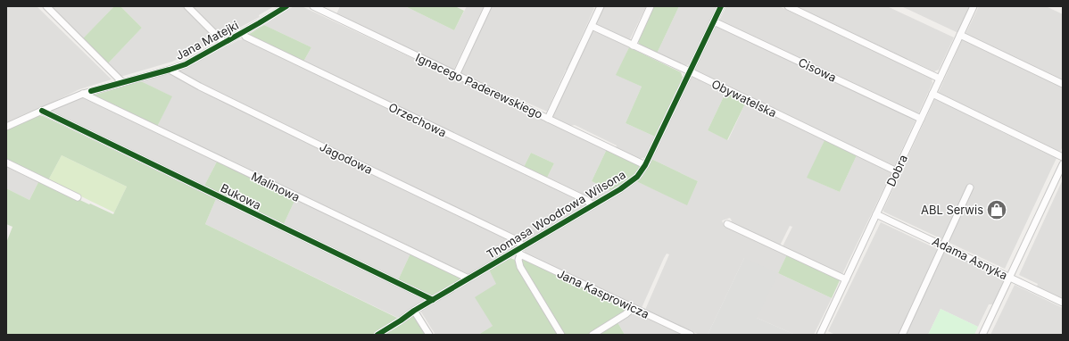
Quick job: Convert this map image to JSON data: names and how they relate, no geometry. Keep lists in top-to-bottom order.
{
  "streets": {
    "street": [
      "Jana Matejki",
      "Cisowa",
      "Ignacego Paderewskiego",
      "Obywatelska",
      "Orzechowa",
      "Jagodowa",
      "Dobra",
      "Malinowa",
      "Bukowa",
      "Thomasa Woodrowa Wilsona",
      "Adama Asnyka",
      "Jana Kasprowicza"
    ]
  },
  "crossings": [
    ["Jana Matejki", "Orzechowa"],
    ["Jana Matejki", "Jagodowa"],
    ["Jana Matejki", "Malinowa"],
    ["Jana Matejki", "Bukowa"],
    ["Cisowa", "Dobra"],
    ["Cisowa", "Thomasa Woodrowa Wilsona"],
    ["Ignacego Paderewskiego", "Thomasa Woodrowa Wilsona"],
    ["Obywatelska", "Dobra"],
    ["Obywatelska", "Thomasa Woodrowa Wilsona"],
    ["Orzechowa", "Thomasa Woodrowa Wilsona"],
    ["Jagodowa", "Thomasa Woodrowa Wilsona"],
    ["Jagodowa", "Jana Kasprowicza"],
    ["Dobra", "Adama Asnyka"],
    ["Malinowa", "Thomasa Woodrowa Wilsona"],
    ["Bukowa", "Thomasa Woodrowa Wilsona"],
    ["Thomasa Woodrowa Wilsona", "Jana Kasprowicza"]
  ],
  "places": {
    "shop": ["ABL Serwis"]
  }
}
